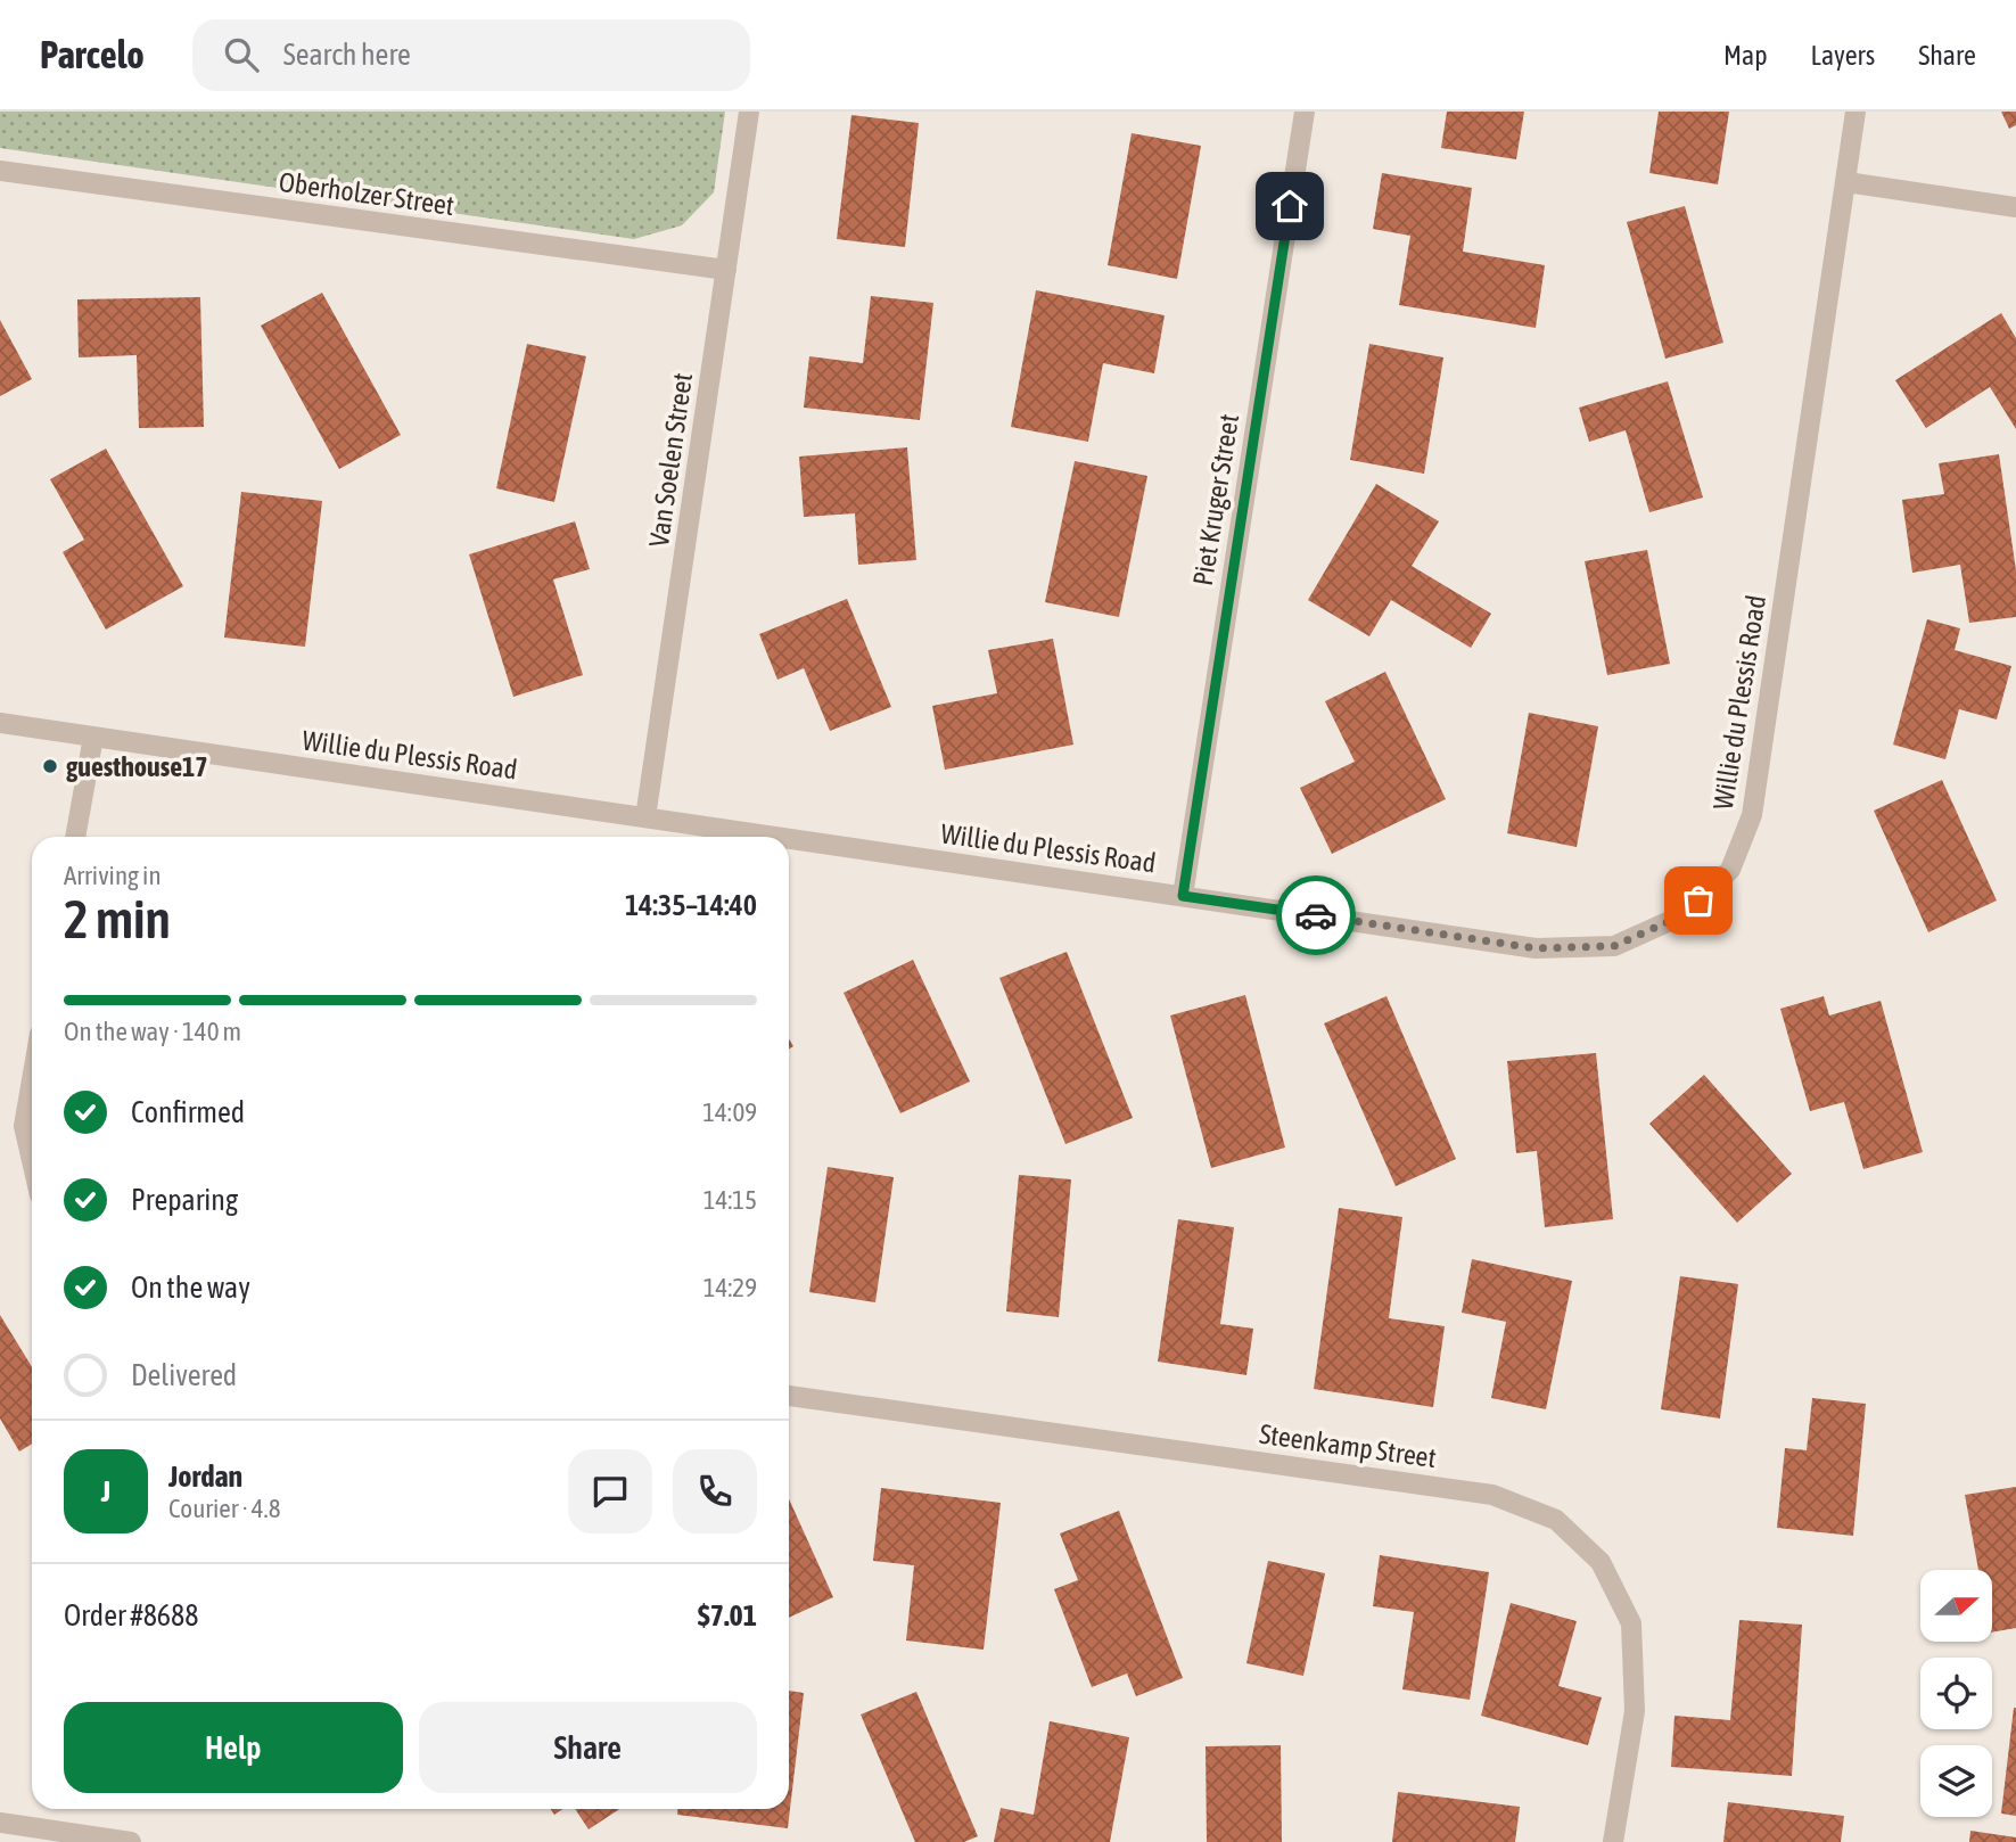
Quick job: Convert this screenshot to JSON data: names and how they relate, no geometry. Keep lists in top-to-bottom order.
{
  "streets": {
    "street": [
      "Oberholzer Street",
      "Van Soelen Street",
      "Piet Kruger Street",
      "Willie du Plessis Road",
      "Steenkamp Street"
    ]
  },
  "crossings": [
    ["Oberholzer Street", "Van Soelen Street"],
    ["Van Soelen Street", "Willie du Plessis Road"],
    ["Piet Kruger Street", "Willie du Plessis Road"]
  ],
  "places": ["guesthouse17"],
  "north": "right",
  "page": {
    "header": "Parcelo",
    "search": "Search here",
    "nav": ["Map", "Layers", "Share"],
    "heading": ["2 min", "Arriving in", "14:35–14:40"],
    "panel": [
      "Jordan",
      "Courier · 4.8",
      "Order #8688",
      "$7.01"
    ],
    "bar": "On the way · 140 m",
    "list": [
      ["Confirmed", "14:09"],
      ["Preparing", "14:15"],
      ["On the way", "14:29"],
      "Delivered"
    ],
    "round": "J",
    "buttons": ["Help", "Share"]
  }
}
